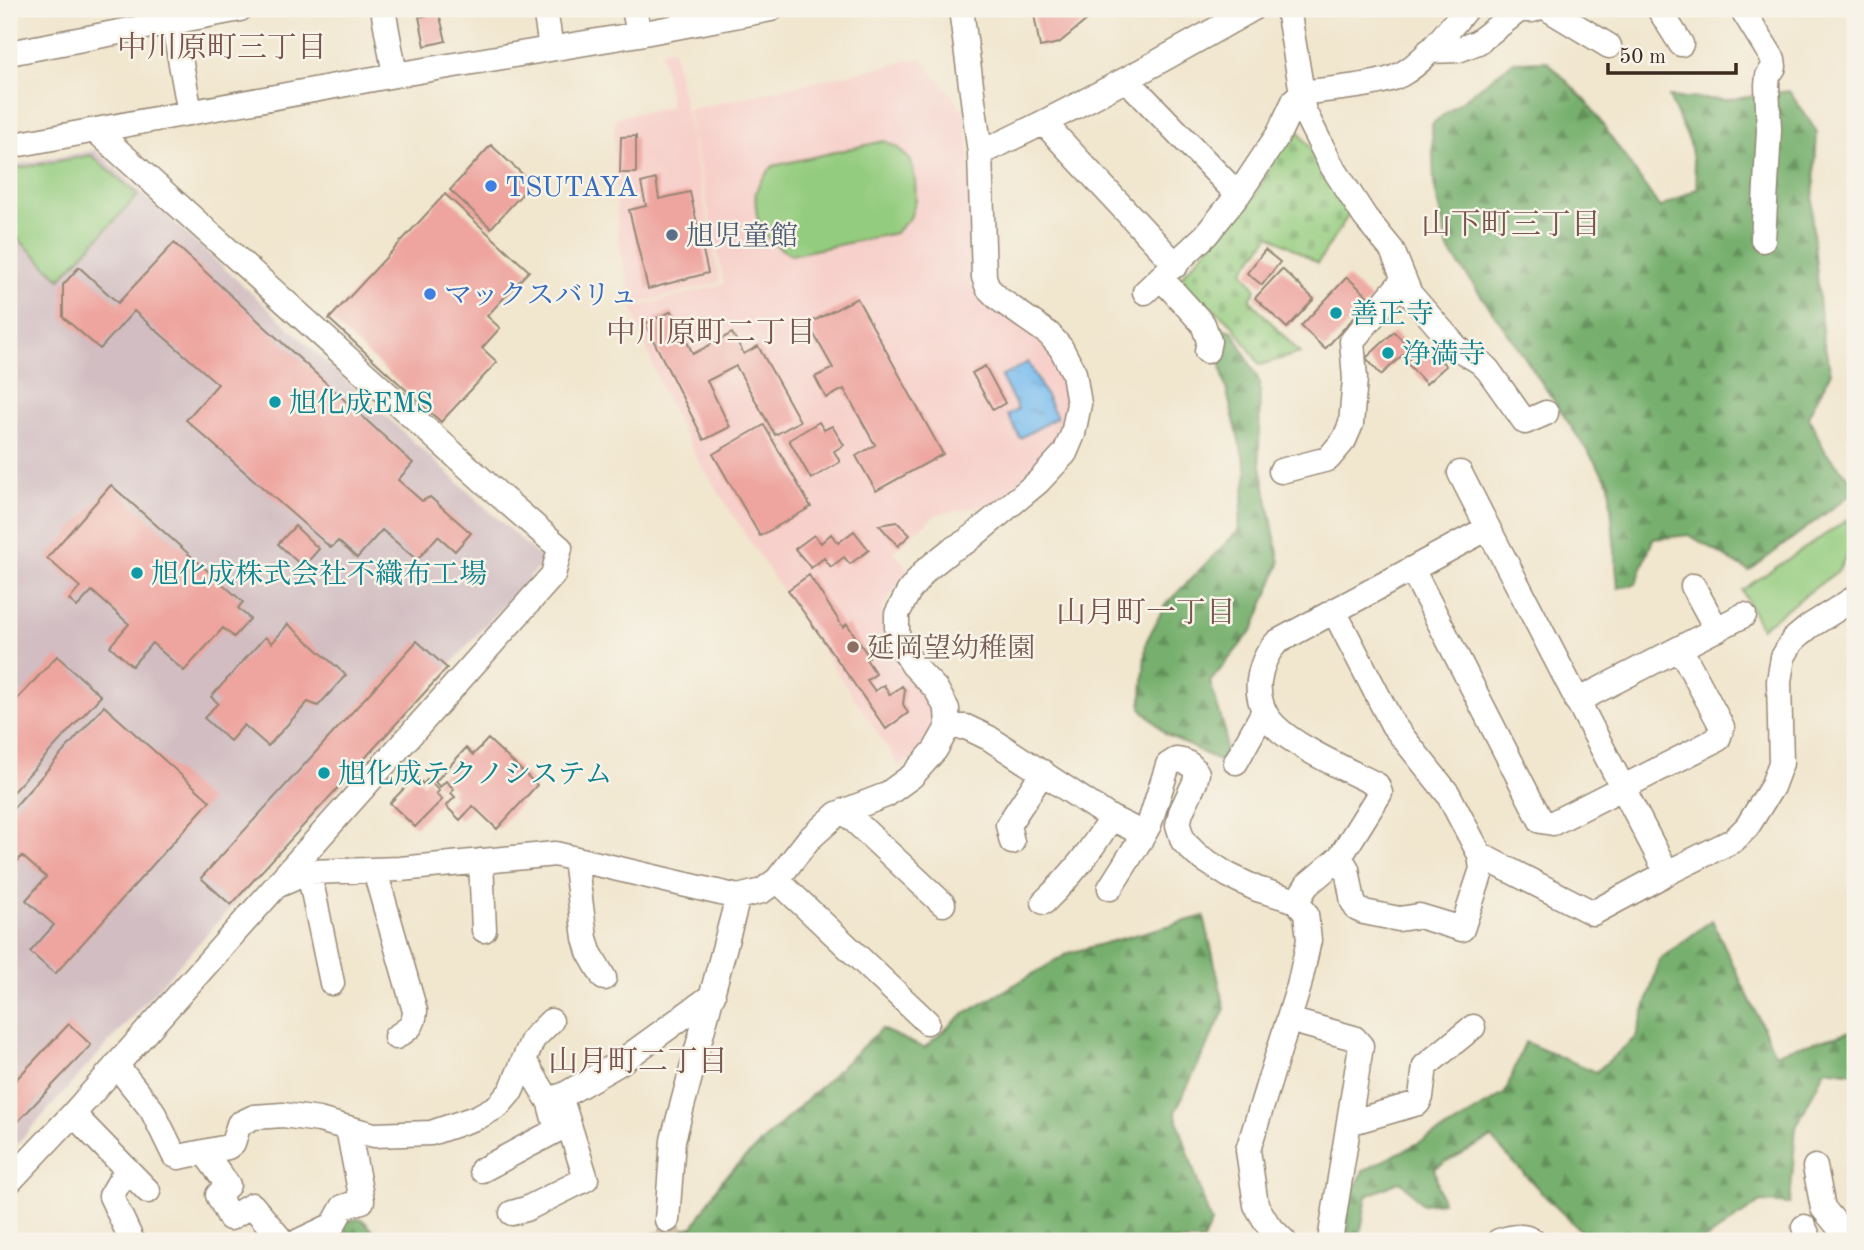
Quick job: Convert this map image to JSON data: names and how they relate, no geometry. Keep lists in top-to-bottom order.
{
  "districts": [
    "中川原町三丁目",
    "山下町三丁目",
    "中川原町二丁目",
    "山月町一丁目",
    "山月町二丁目"
  ],
  "places": [
    "TSUTAYA",
    "旭児童館",
    "マックスバリュ",
    "善正寺",
    "浄満寺",
    "旭化成EMS",
    "旭化成株式会社不織布工場",
    "延岡望幼稚園",
    "旭化成テクノシステム"
  ],
  "scale_bar": "50 m"
}
